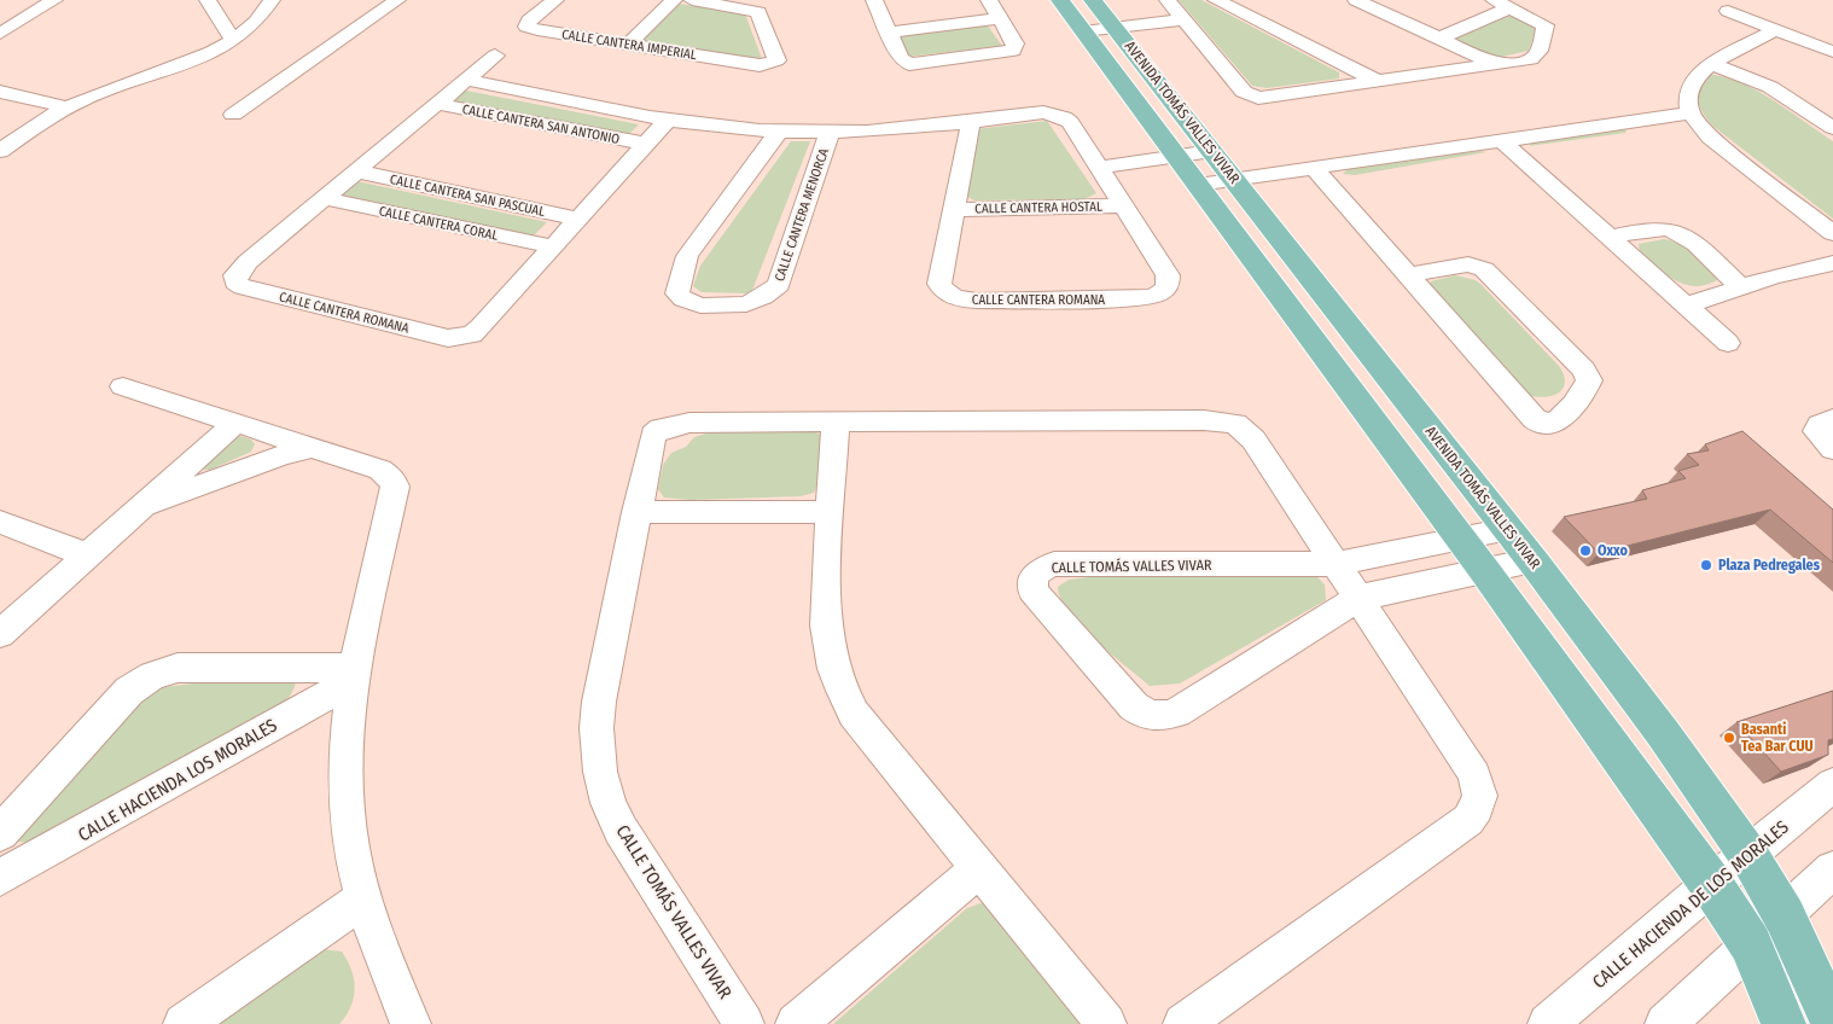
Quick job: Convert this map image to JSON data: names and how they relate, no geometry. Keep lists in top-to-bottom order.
{
  "streets": {
    "main road": ["AVENIDA TOMÁS VALLES VIVAR"],
    "street": [
      "CALLE CANTERA IMPERIAL",
      "CALLE CANTERA SAN ANTONIO",
      "CALLE CANTERA SAN PASCUAL",
      "CALLE CANTERA HOSTAL",
      "CALLE CANTERA MENORCA",
      "CALLE CANTERA CORAL",
      "CALLE CANTERA ROMANA",
      "CALLE TOMÁS VALLES VIVAR",
      "CALLE HACIENDA LOS MORALES",
      "CALLE HACIENDA DE LOS MORALES"
    ]
  },
  "crossings": [
    ["AVENIDA TOMÁS VALLES VIVAR", "CALLE TOMÁS VALLES VIVAR"],
    ["AVENIDA TOMÁS VALLES VIVAR", "CALLE HACIENDA DE LOS MORALES"],
    ["CALLE CANTERA SAN ANTONIO", "CALLE CANTERA ROMANA"],
    ["CALLE CANTERA SAN PASCUAL", "CALLE CANTERA ROMANA"],
    ["CALLE CANTERA HOSTAL", "CALLE CANTERA ROMANA"],
    ["CALLE CANTERA MENORCA", "CALLE CANTERA ROMANA"],
    ["CALLE CANTERA CORAL", "CALLE CANTERA ROMANA"]
  ],
  "places": ["Oxxo", "Plaza Pedregales", "Basanti Tea Bar CUU"]
}
